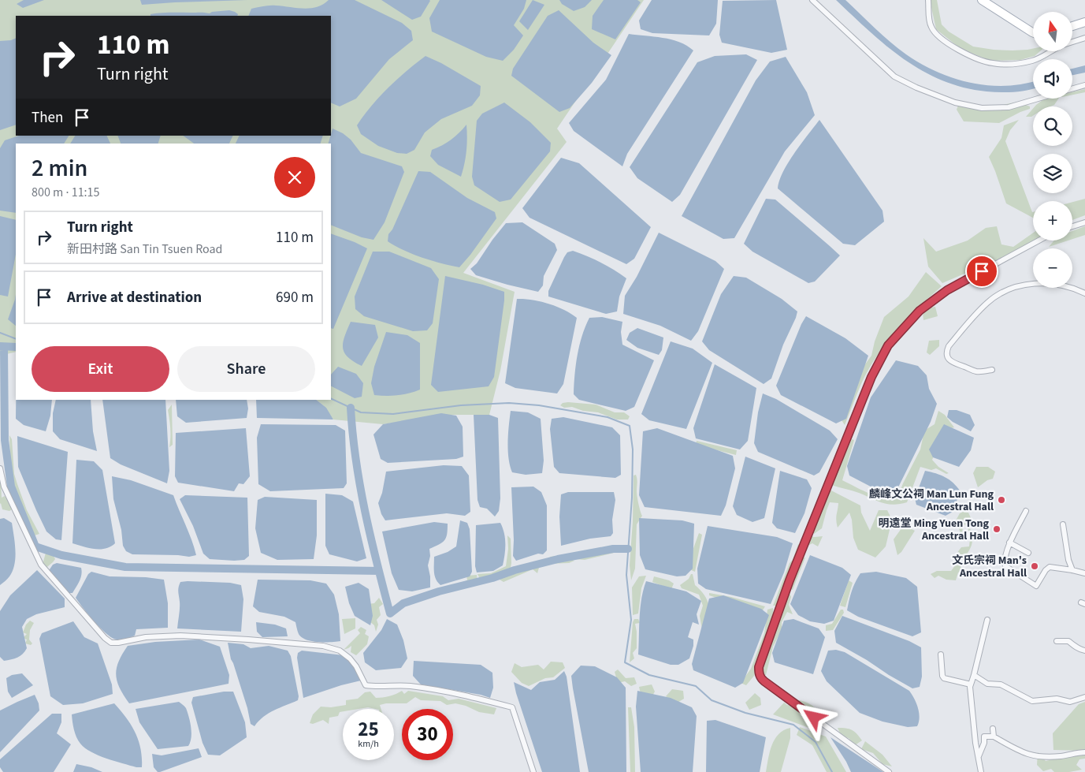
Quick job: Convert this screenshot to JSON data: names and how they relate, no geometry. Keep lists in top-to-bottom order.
{
  "places": ["麟峰文公祠 Man Lun Fung Ancestral Hall", "明遠堂 Ming Yuen Tong Ancestral Hall", "文氏宗祠 Man's Ancestral Hall"],
  "north": "top",
  "page": {
    "map_buttons": ["+", "−"],
    "turn": ["110 m", "Turn right"],
    "then": "Then",
    "heading": ["2 min", "800 m · 11:15"],
    "list": [
      {
        "name": "Turn right",
        "note": "新田村路 San Tin Tsuen Road",
        "value": "110 m"
      },
      {
        "name": "Arrive at destination",
        "value": "690 m"
      }
    ],
    "buttons": ["Exit", "Share"],
    "speed": "25 km/h",
    "limit": "30"
  }
}
